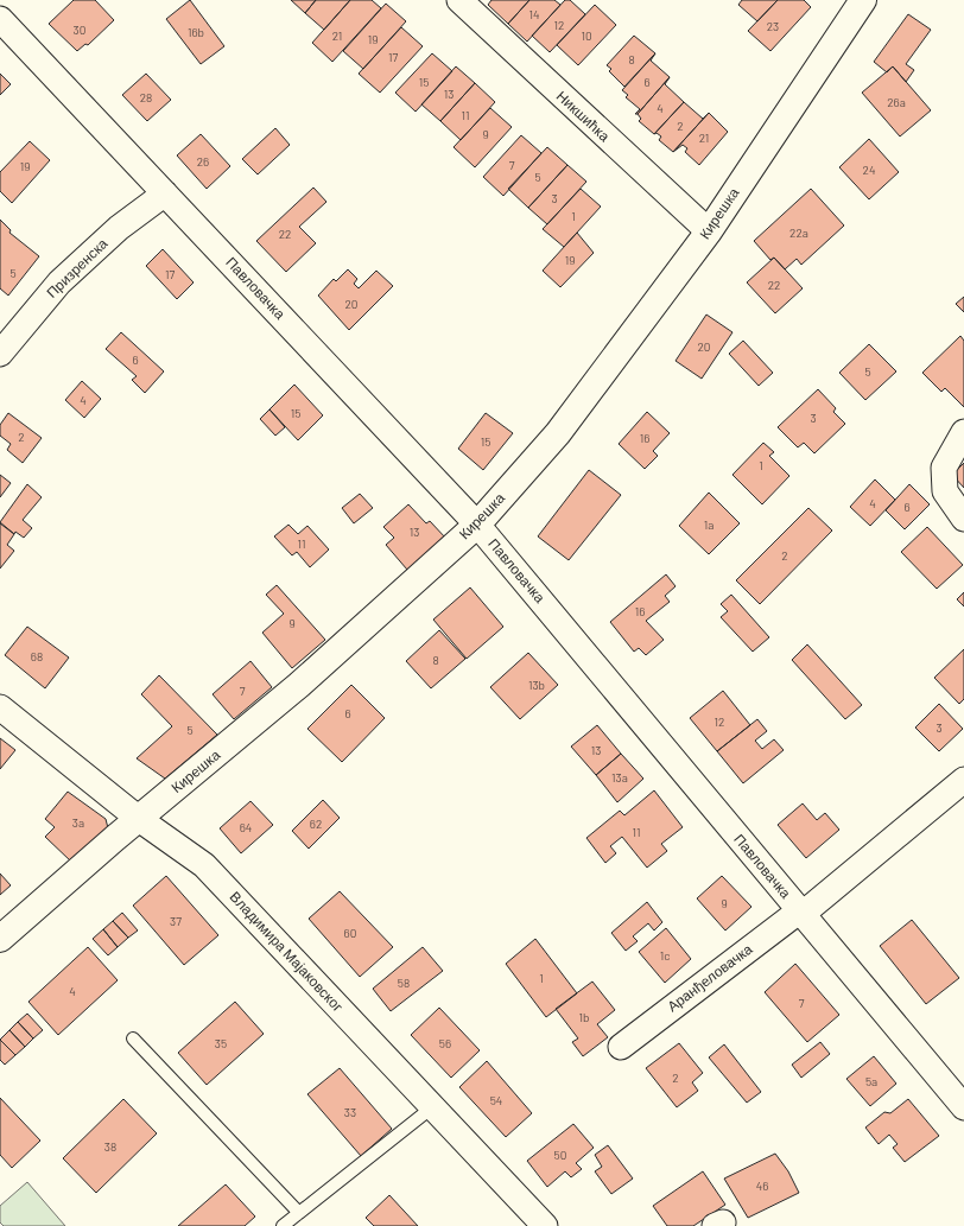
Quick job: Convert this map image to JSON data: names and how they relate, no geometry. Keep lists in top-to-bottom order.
{
  "streets": {
    "street": [
      "Никшићка",
      "Кирешка",
      "Призренска",
      "Павловачка",
      "Владимира Мајаковског",
      "Аранђеловачка"
    ]
  },
  "crossings": [
    ["Никшићка", "Кирешка"],
    ["Кирешка", "Павловачка"],
    ["Кирешка", "Владимира Мајаковског"],
    ["Призренска", "Павловачка"],
    ["Павловачка", "Аранђеловачка"]
  ],
  "house_numbers": [
    "14",
    "12",
    "23",
    "30",
    "16b",
    "21",
    "10",
    "19",
    "17",
    "8",
    "15",
    "6",
    "13",
    "28",
    "26a",
    "4",
    "11",
    "2",
    "9",
    "21",
    "26",
    "7",
    "19",
    "24",
    "5",
    "3",
    "1",
    "22a",
    "22",
    "19",
    "5",
    "17",
    "22",
    "20",
    "20",
    "6",
    "5",
    "4",
    "15",
    "3",
    "2",
    "16",
    "15",
    "1",
    "4",
    "6",
    "1a",
    "13",
    "11",
    "2",
    "16",
    "9",
    "68",
    "8",
    "13b",
    "7",
    "6",
    "12",
    "3",
    "5",
    "13",
    "13a",
    "3a",
    "62",
    "64",
    "11",
    "9",
    "37",
    "60",
    "1c",
    "1",
    "58",
    "4",
    "7",
    "1b",
    "35",
    "56",
    "2",
    "5a",
    "54",
    "33",
    "38",
    "50",
    "46"
  ]
}
